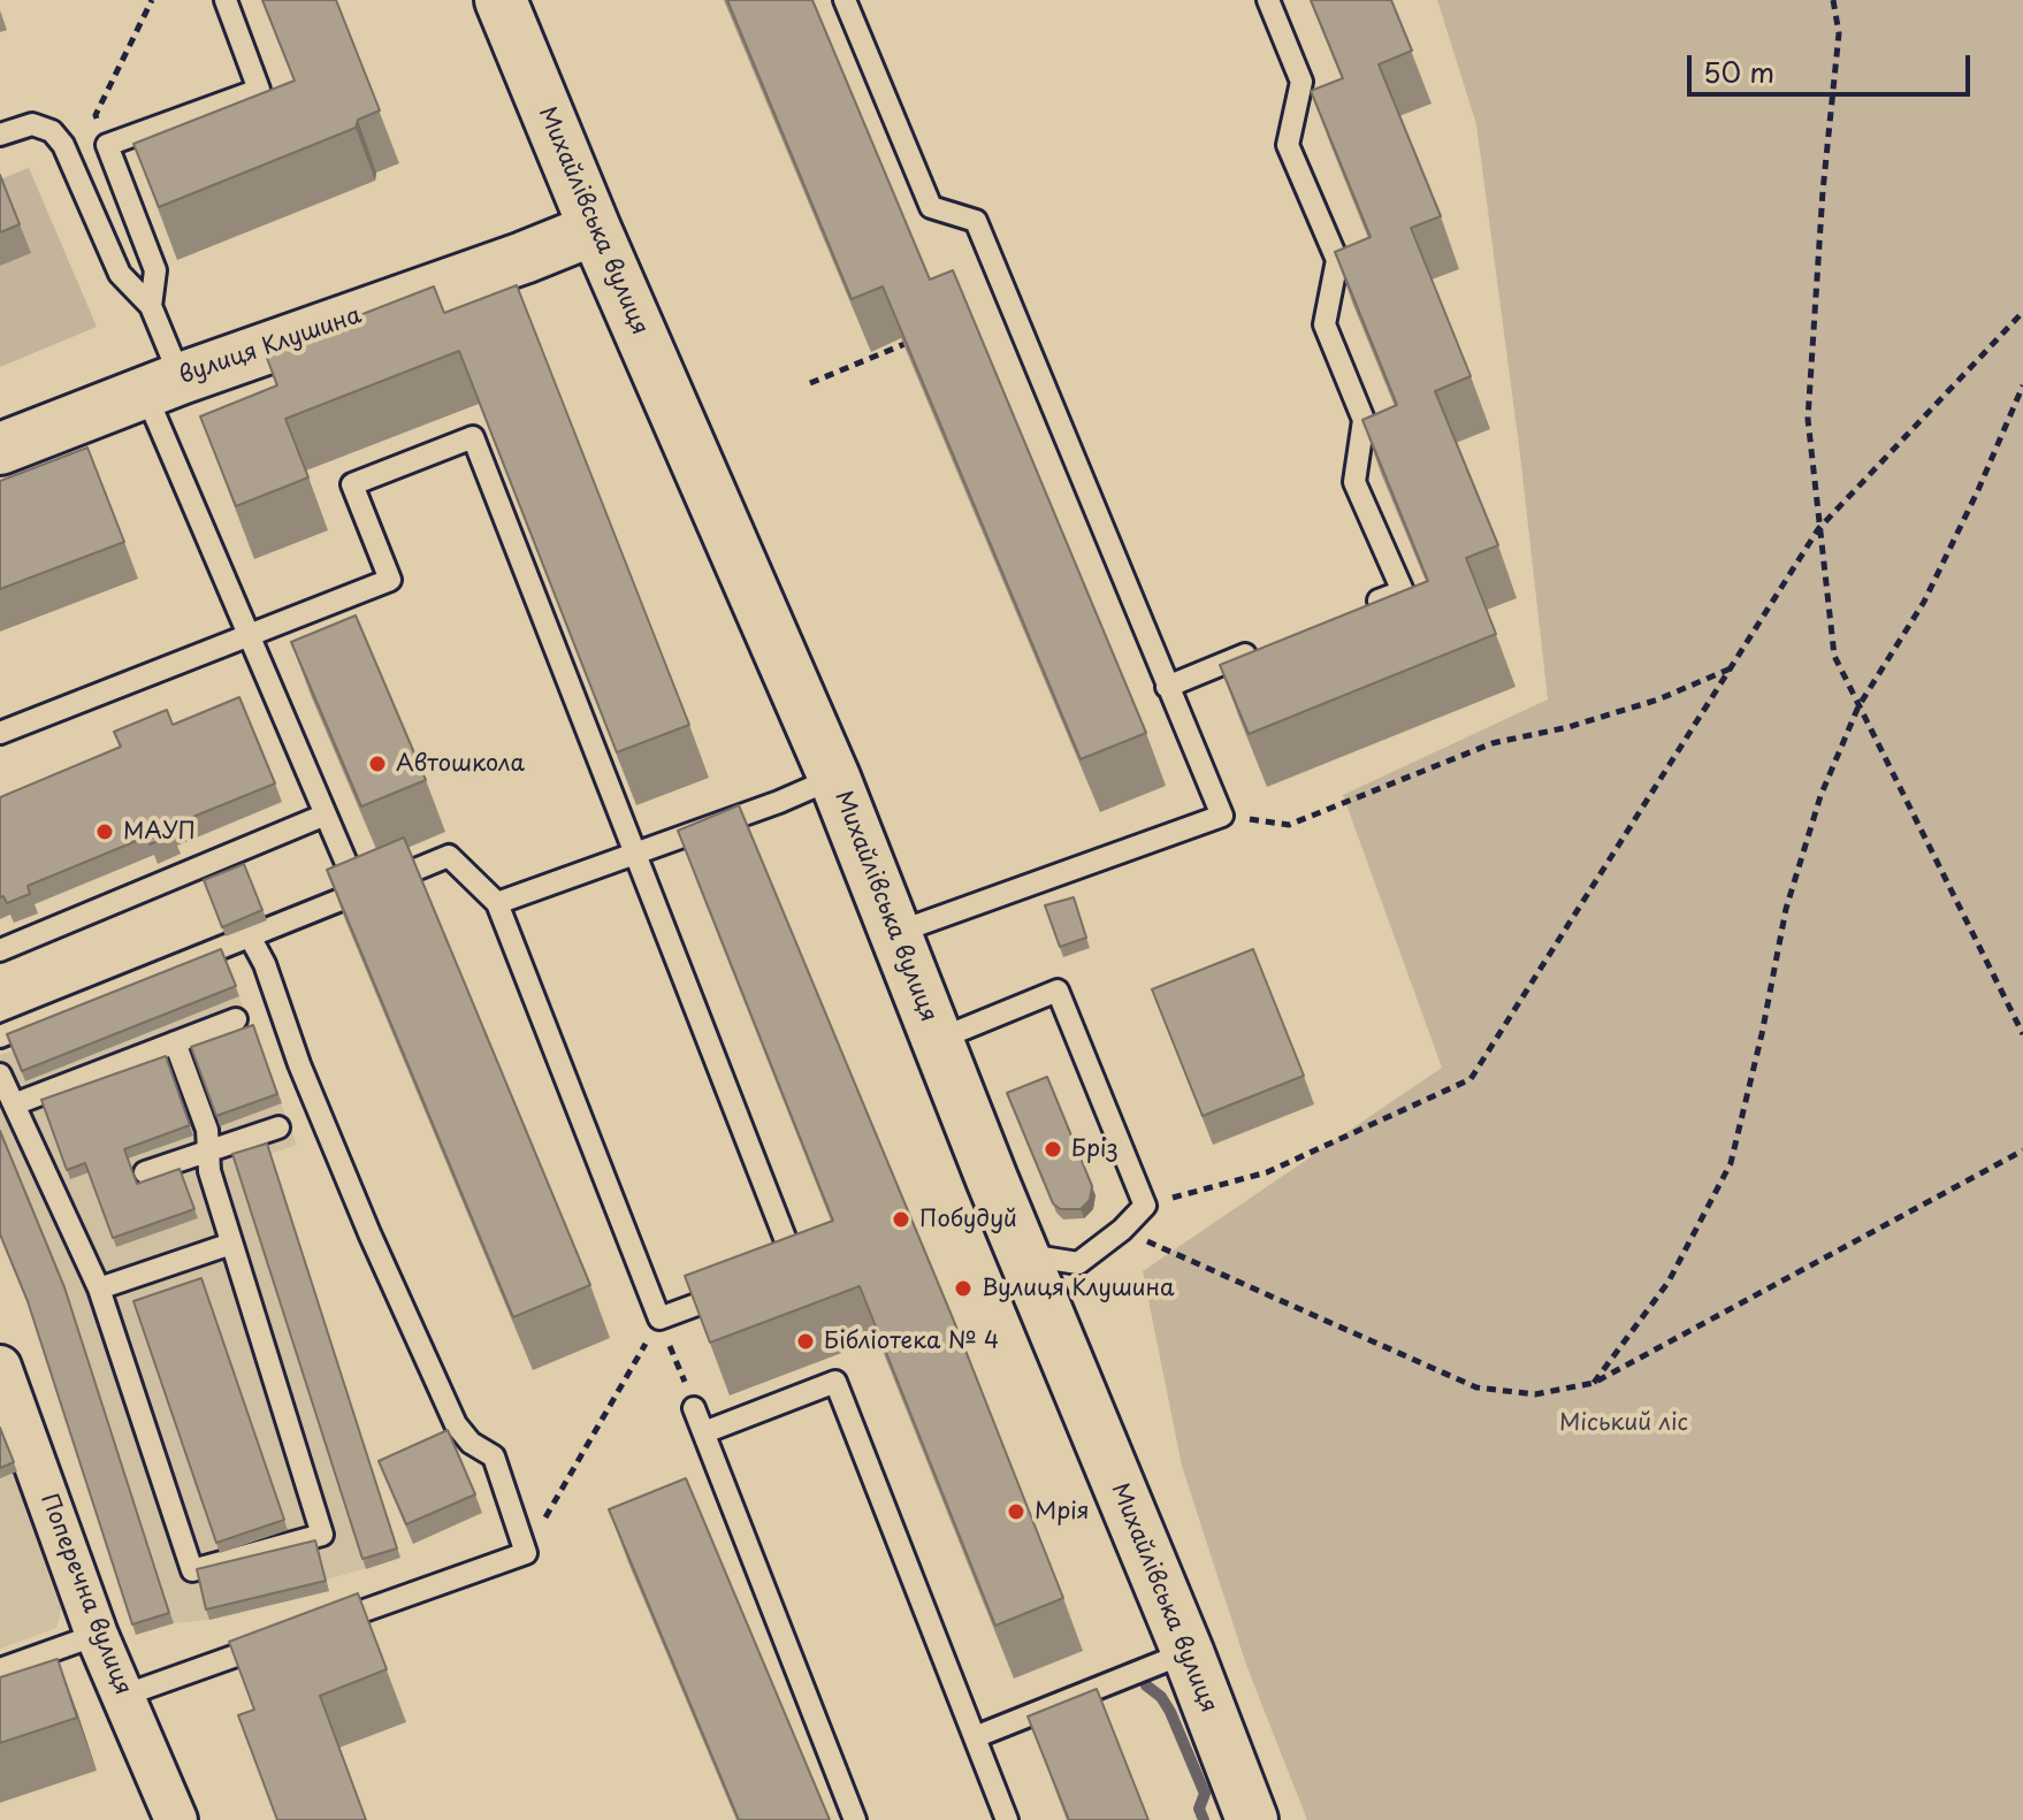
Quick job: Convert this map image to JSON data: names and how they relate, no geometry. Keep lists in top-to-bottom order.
{
  "streets": {
    "main road": ["Михайлівська вулиця", "вулиця Клушина"],
    "street": ["Поперечна вулиця"]
  },
  "crossings": [
    ["Михайлівська вулиця", "вулиця Клушина"]
  ],
  "parks": ["Міський ліс"],
  "places": [
    "Автошкола",
    "МАУП",
    "Бріз",
    "Побудуй",
    "Вулиця Клушина",
    "Бібліотека № 4",
    "Мрія"
  ],
  "scale_bar": "50 m"
}
